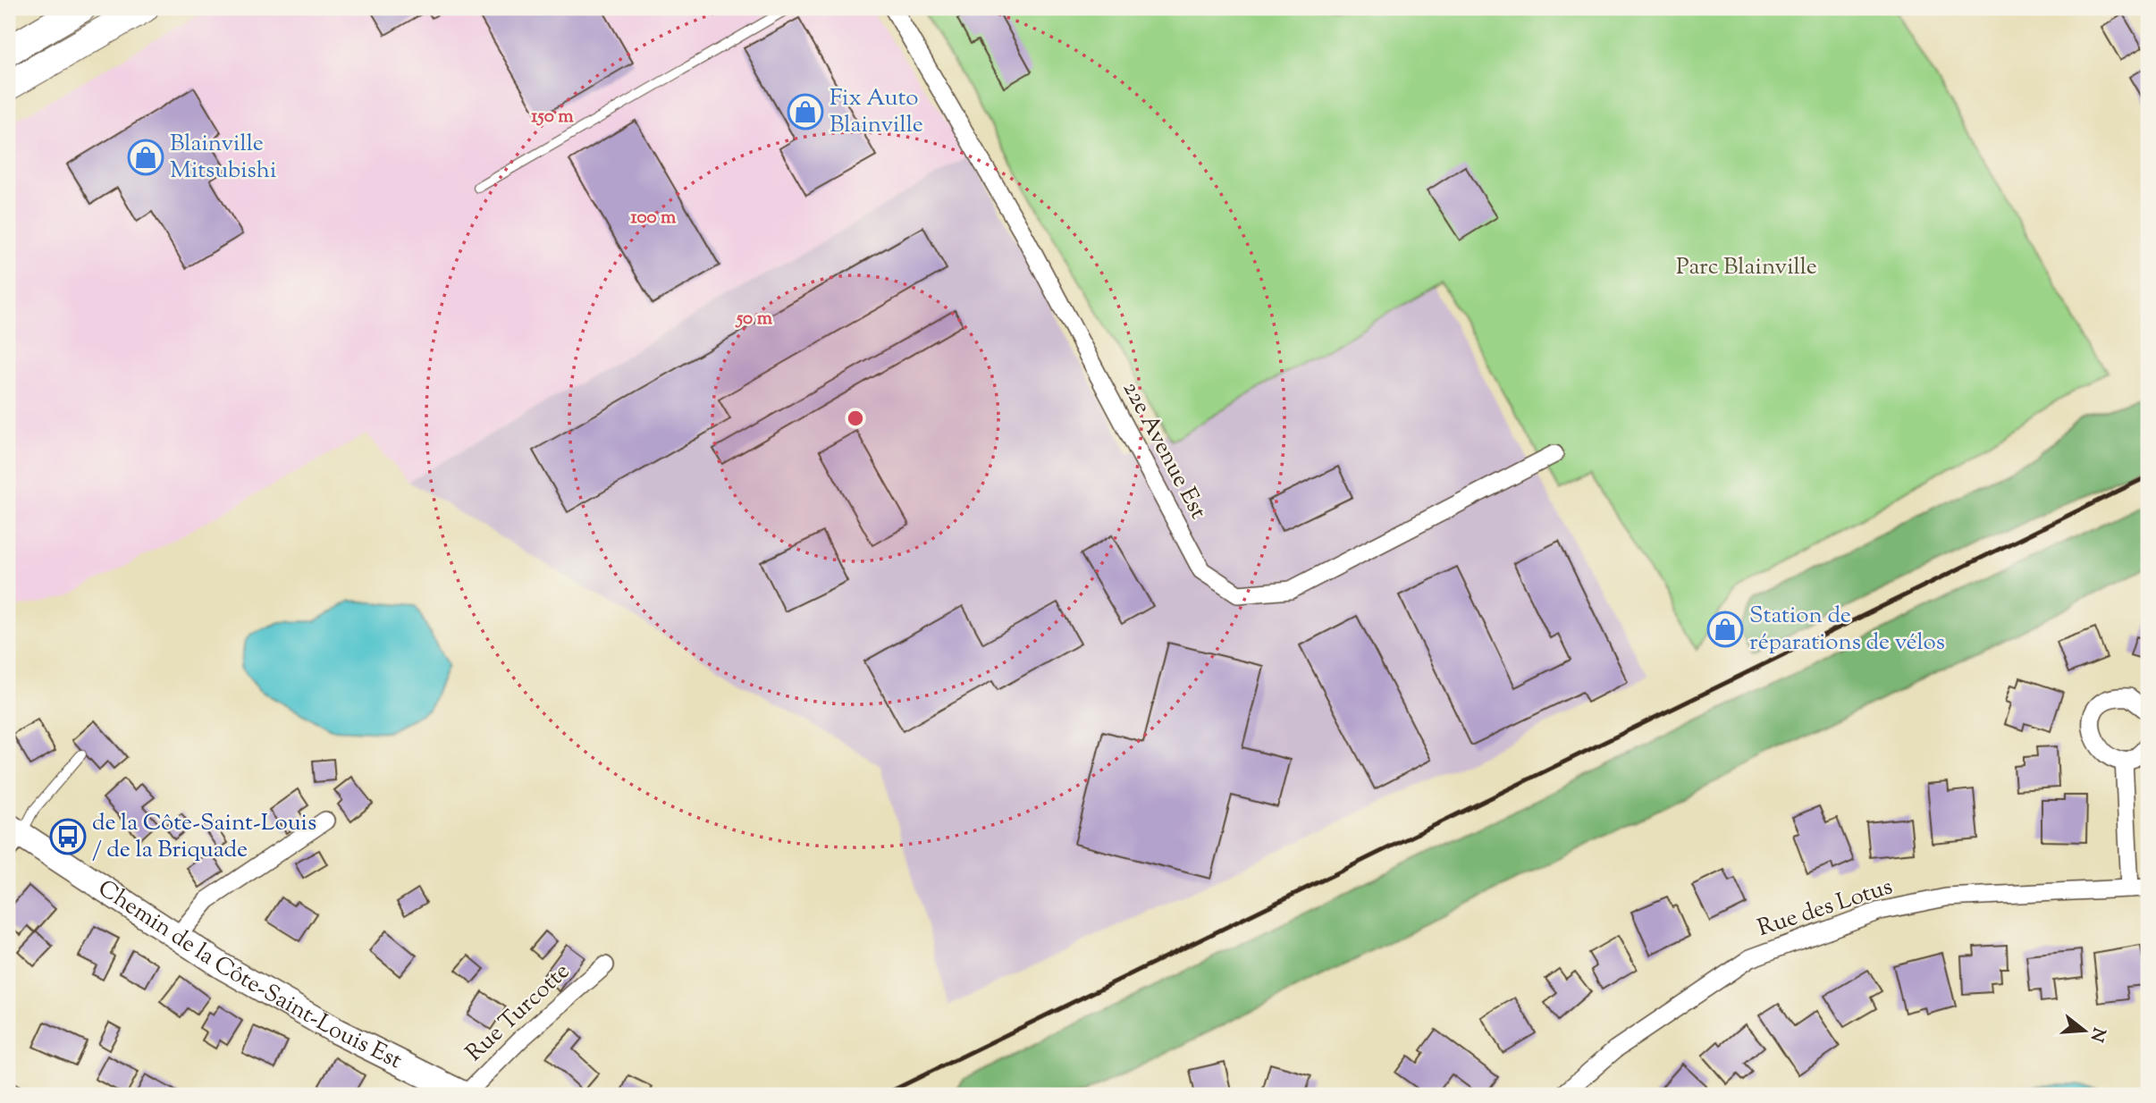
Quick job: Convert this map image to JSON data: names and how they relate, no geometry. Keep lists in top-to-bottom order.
{
  "streets": {
    "street": [
      "22e Avenue Est",
      "Rue des Lotus",
      "Chemin de la Côte-Saint-Louis Est",
      "Rue Turcotte"
    ]
  },
  "crossings": [
    ["Chemin de la Côte-Saint-Louis Est", "Rue Turcotte"]
  ],
  "parks": ["Parc Blainville"],
  "places": {
    "shop": ["Fix Auto Blainville", "Blainville Mitsubishi", "Station de réparations de vélos"],
    "bus stop": ["de la Côte-Saint-Louis / de la Briquade"]
  },
  "north": "right",
  "rings": ["150 m", "100 m", "50 m"]
}
